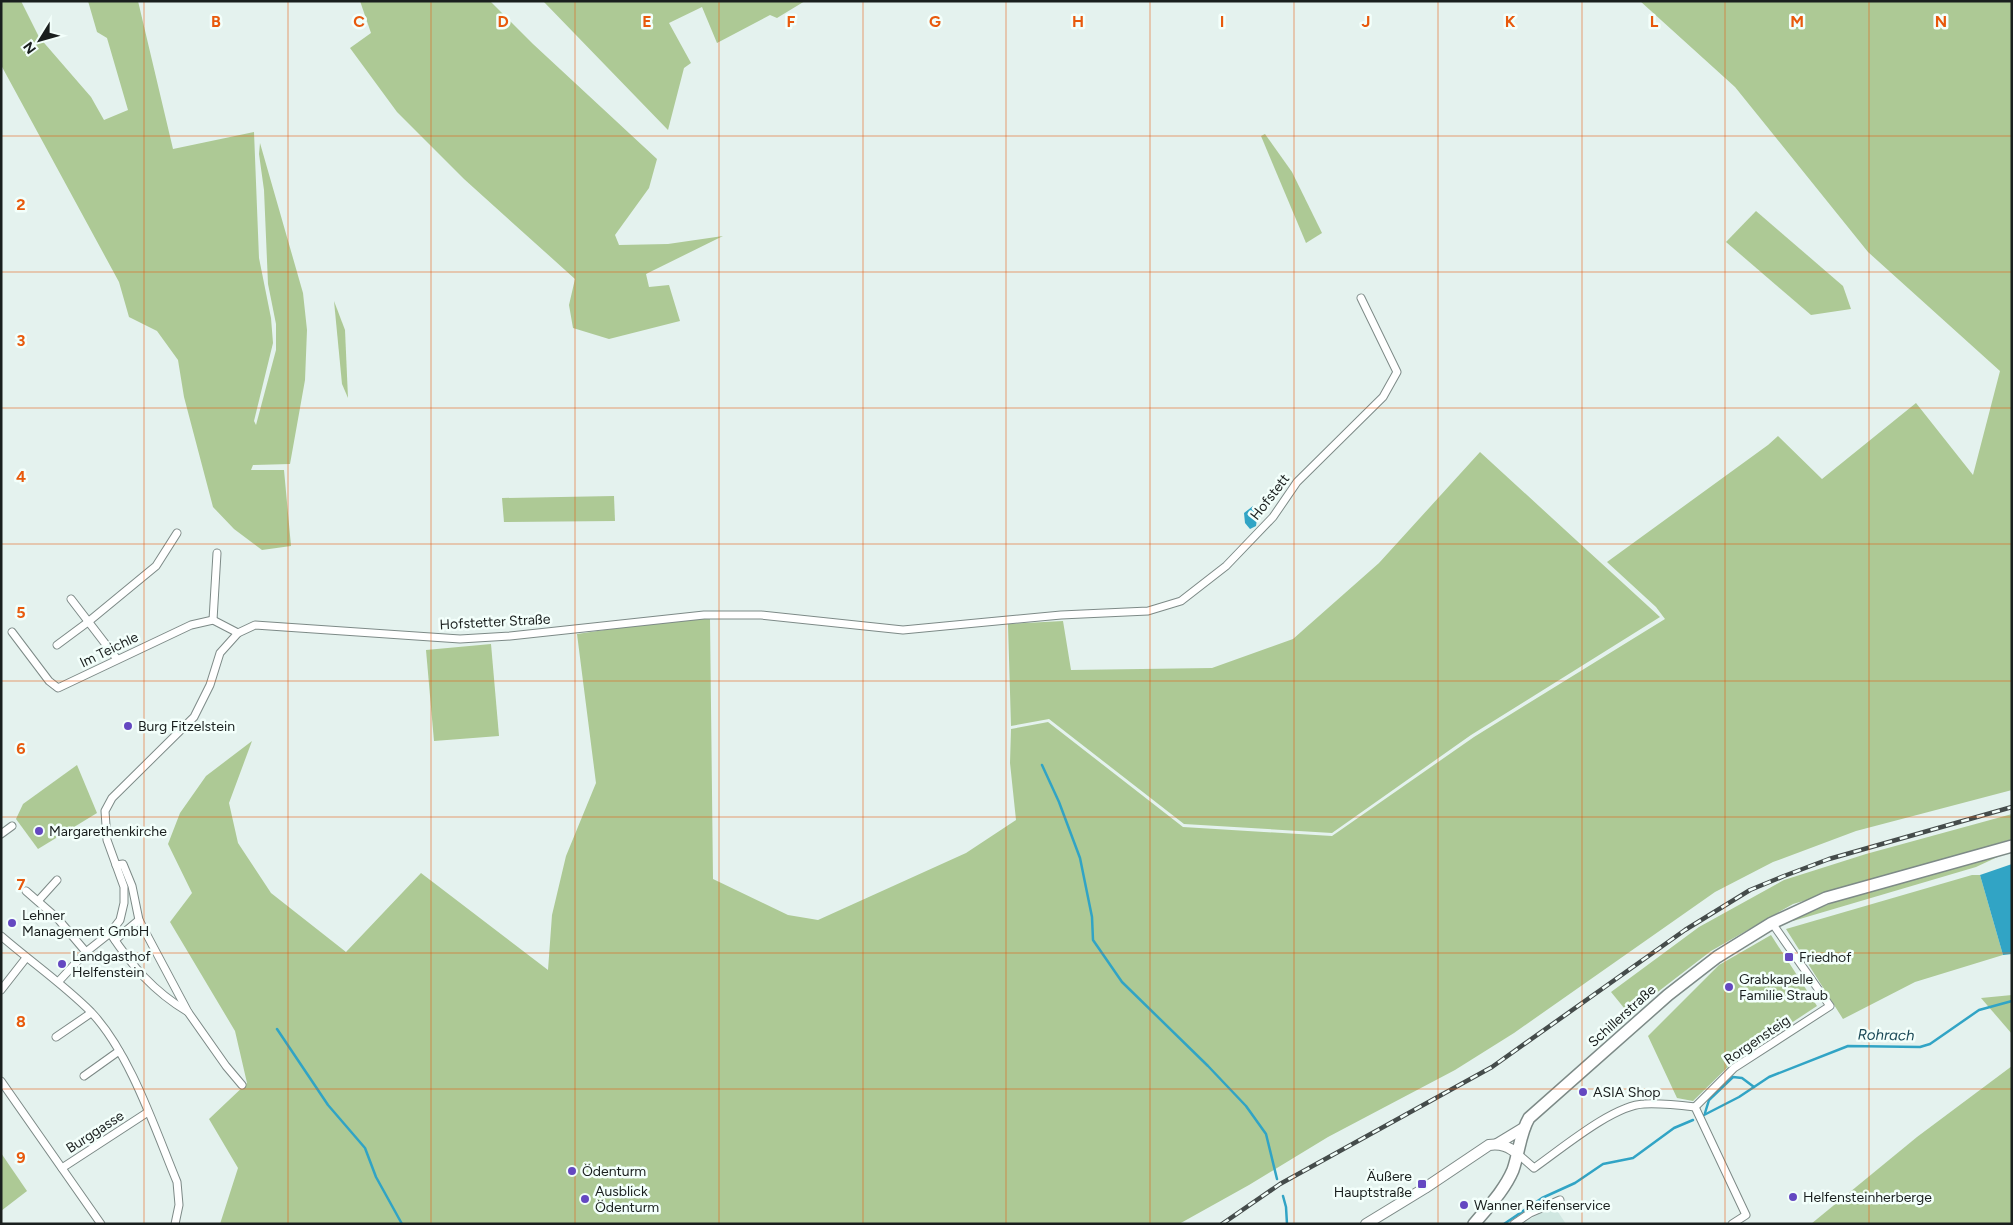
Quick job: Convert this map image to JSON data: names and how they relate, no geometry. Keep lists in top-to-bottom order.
{
  "streets": {
    "main road": ["Schillerstraße"],
    "street": [
      "Hofstett",
      "Hofstetter Straße",
      "Im Teichle",
      "Rorgensteig",
      "Burggasse"
    ]
  },
  "crossings": [
    ["Hofstett", "Hofstetter Straße"],
    ["Schillerstraße", "Rorgensteig"]
  ],
  "water": ["Rohrach"],
  "places": {
    "other": [
      "Burg Fitzelstein",
      "Margarethenkirche",
      "Lehner Management GmbH",
      "Landgasthof Helfenstein",
      "Grabkapelle Familie Straub",
      "ASIA Shop",
      "Ödenturm",
      "Helfensteinherberge",
      "Ausblick Ödenturm",
      "Wanner Reifenservice"
    ],
    "transit": ["Friedhof", "Äußere Hauptstraße"]
  },
  "north": "bottom left",
  "grid": {
    "columns": [
      "B",
      "C",
      "D",
      "E",
      "F",
      "G",
      "H",
      "I",
      "J",
      "K",
      "L",
      "M",
      "N"
    ],
    "rows": [
      "2",
      "3",
      "4",
      "5",
      "6",
      "7",
      "8",
      "9"
    ]
  }
}
